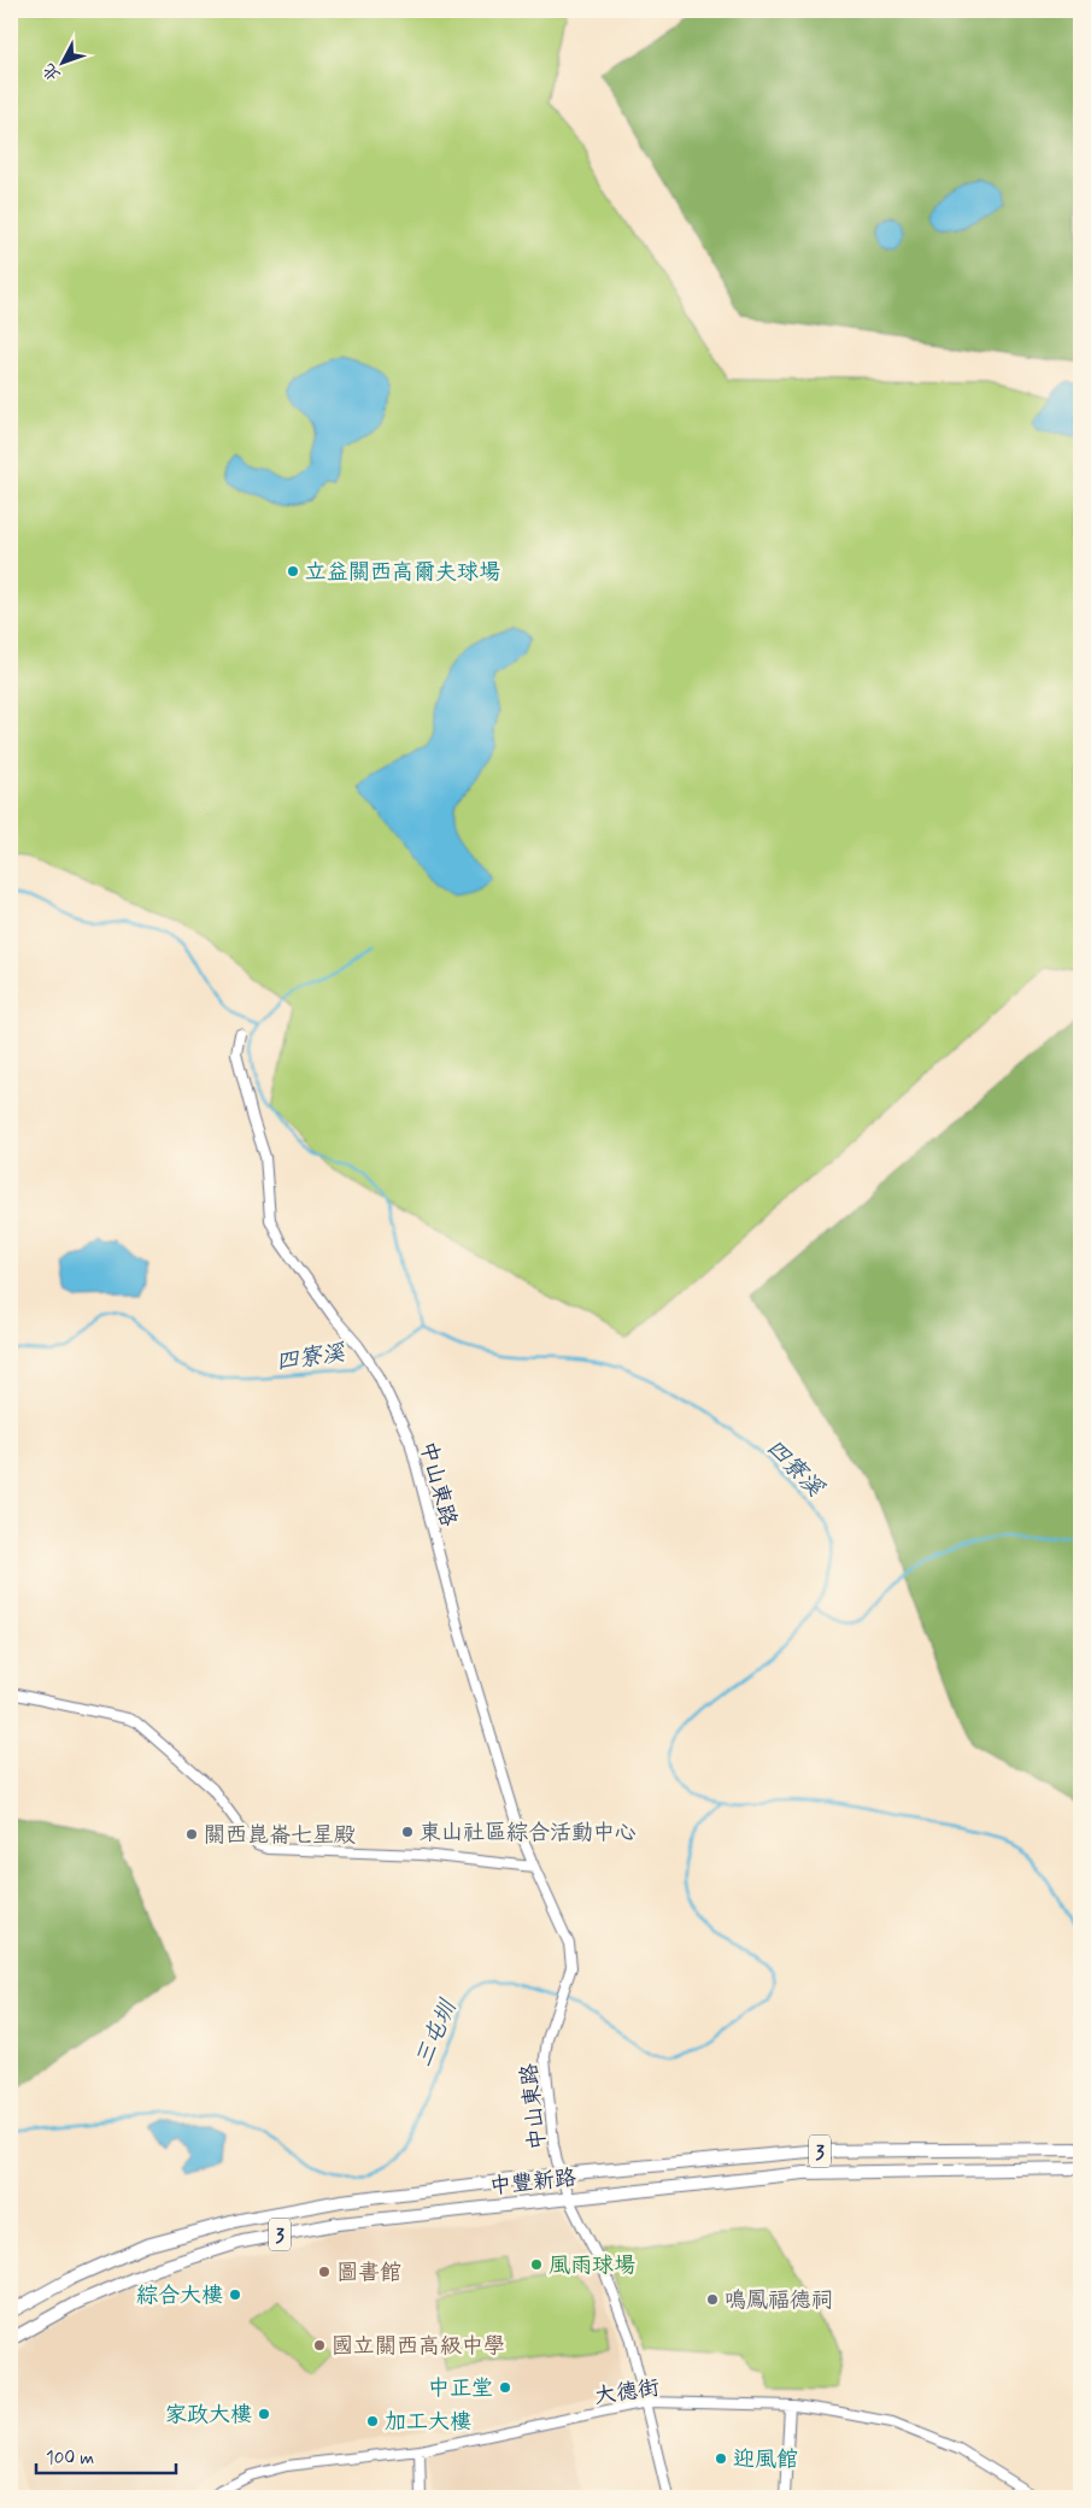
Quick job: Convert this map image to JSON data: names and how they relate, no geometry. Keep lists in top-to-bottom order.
{
  "streets": {
    "main road": ["3", "中豐新路"],
    "street": ["中山東路", "大德街"]
  },
  "crossings": [
    ["中山東路", "中豐新路"],
    ["中山東路", "大德街"]
  ],
  "water": ["四寮溪", "三屯圳"],
  "places": [
    "立益關西高爾夫球場",
    "東山社區綜合活動中心",
    "關西崑崙七星殿",
    "風雨球場",
    "圖書館",
    "綜合大樓",
    "鳴鳳福德祠",
    "國立關西高級中學",
    "中正堂",
    "家政大樓",
    "加工大樓",
    "迎風館"
  ],
  "scale_bar": "100 m",
  "north": "bottom left"
}
